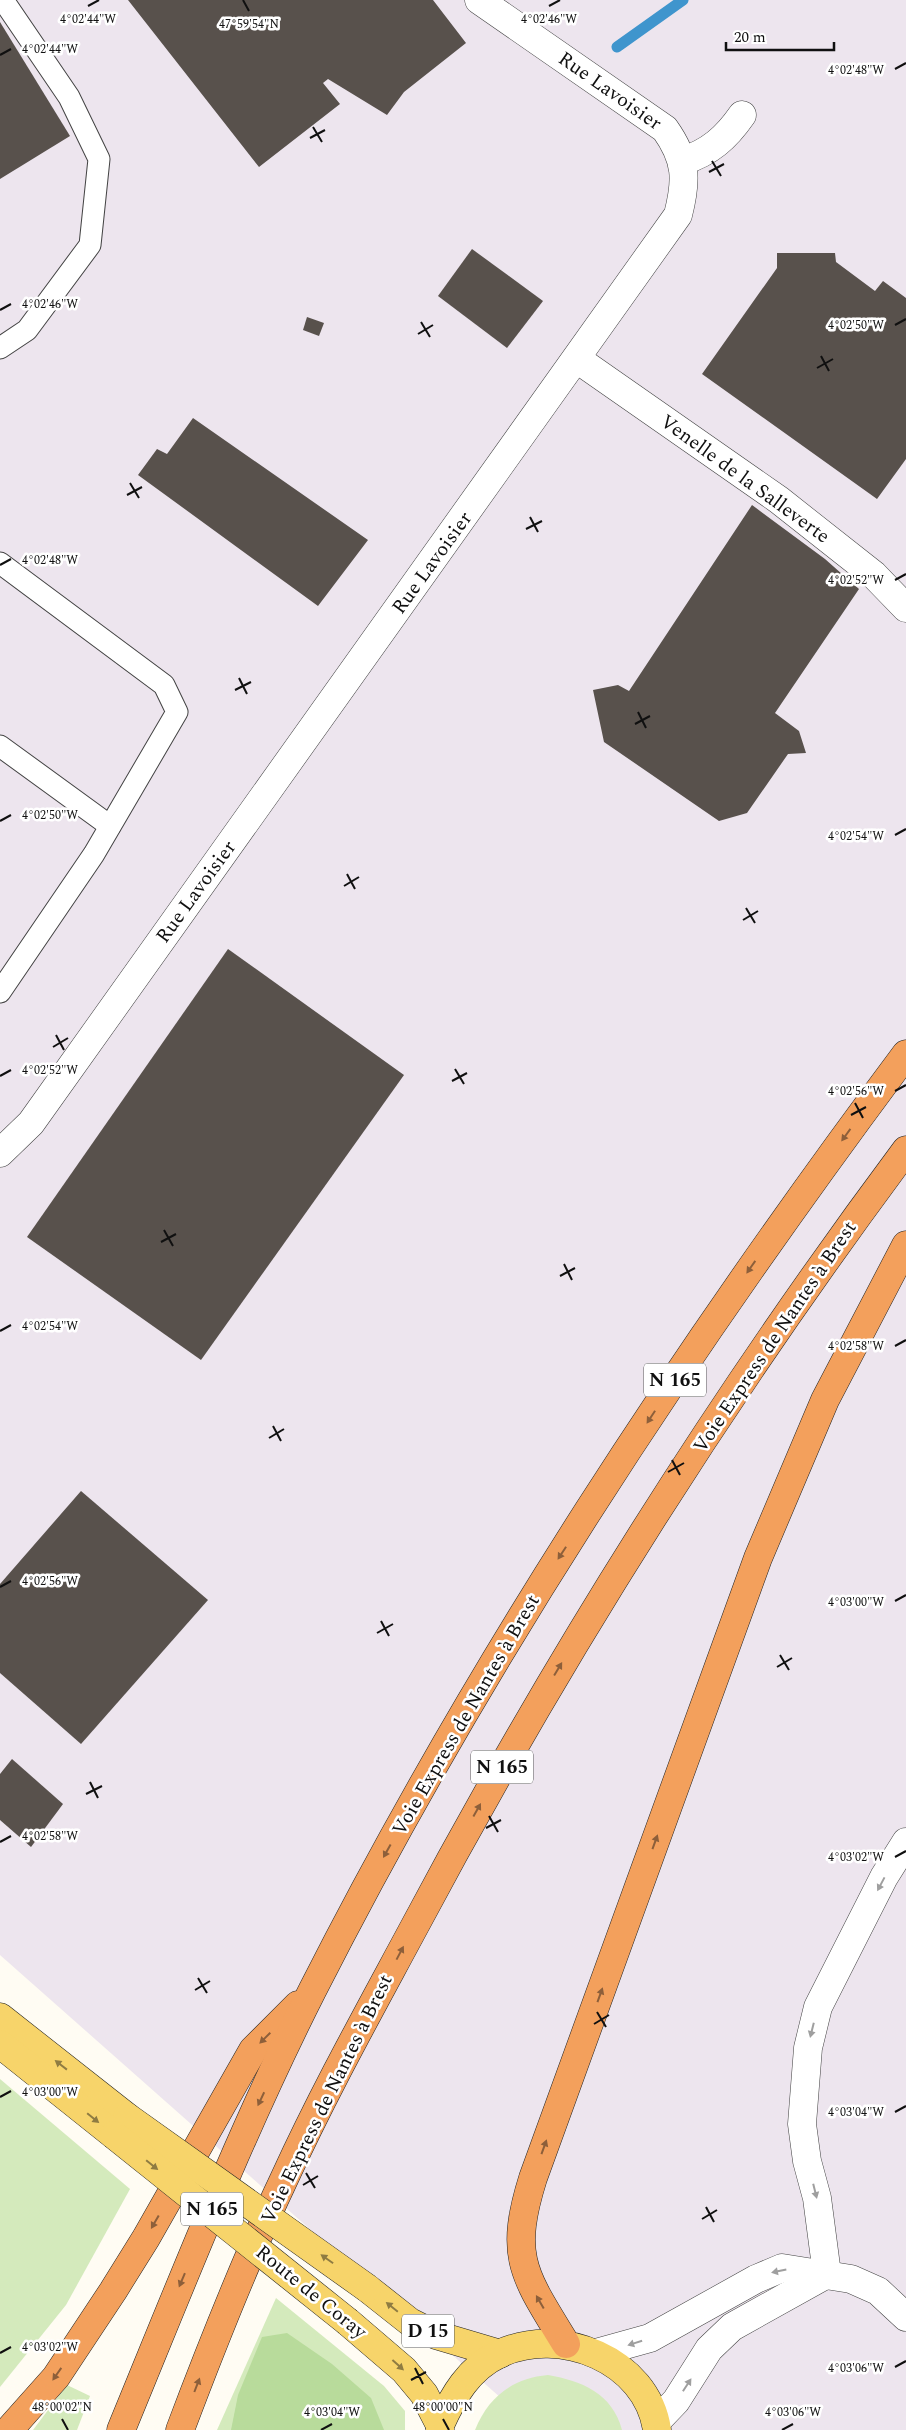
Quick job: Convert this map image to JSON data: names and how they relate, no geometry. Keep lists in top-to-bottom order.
{
  "streets": {
    "highway": ["Voie Express de Nantes à Brest", "N 165"],
    "main road": ["Route de Coray", "D 15"],
    "street": ["Rue Lavoisier", "Venelle de la Salleverte"]
  },
  "crossings": [
    ["Rue Lavoisier", "Venelle de la Salleverte"]
  ],
  "scale_bar": "20 m",
  "coordinates": [
    "4°02'46\"W",
    "4°02'44\"W",
    "47°59'54\"N",
    "4°02'48\"W",
    "4°02'50\"W",
    "4°02'52\"W",
    "4°02'54\"W",
    "4°02'56\"W",
    "4°02'58\"W",
    "4°03'00\"W",
    "4°03'02\"W",
    "4°03'04\"W",
    "4°03'06\"W",
    "48°00'02\"N",
    "48°00'00\"N"
  ]
}
